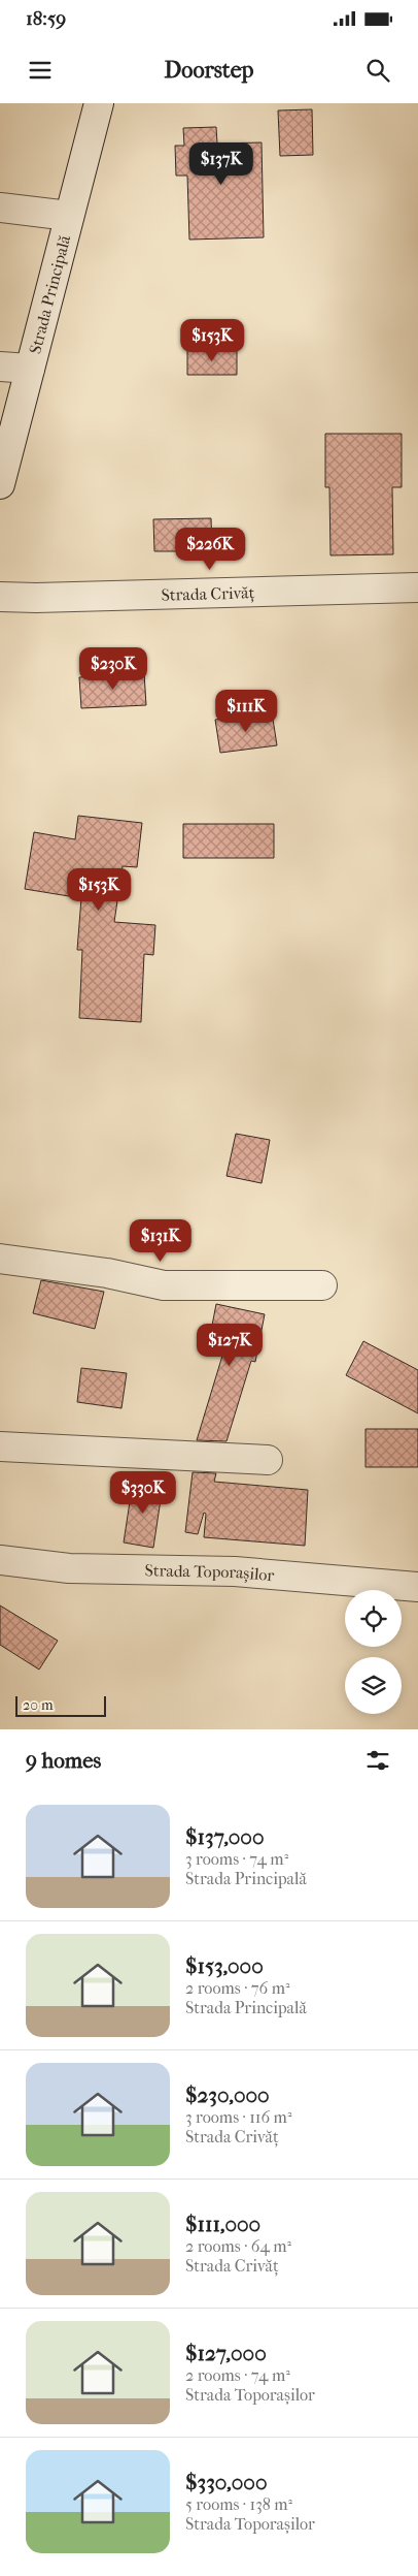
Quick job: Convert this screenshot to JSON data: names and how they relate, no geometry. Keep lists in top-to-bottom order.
{
  "streets": {
    "street": ["Strada Principală", "Strada Crivăț", "Strada Toporașilor"]
  },
  "scale_bar": "20 m",
  "page": {
    "status": "18:59",
    "header": "Doorstep",
    "price": [
      "$137K",
      "$153K",
      "$226K",
      "$230K",
      "$111K",
      "$153K",
      "$131K",
      "$127K",
      "$330K"
    ],
    "scale": "20 m",
    "heading": "9 homes",
    "list": [
      {
        "name": "$137,000",
        "note": "3 rooms · 74 m² · Strada Principală"
      },
      {
        "name": "$153,000",
        "note": "2 rooms · 76 m² · Strada Principală"
      },
      {
        "name": "$230,000",
        "note": "3 rooms · 116 m² · Strada Crivăț"
      },
      {
        "name": "$111,000",
        "note": "2 rooms · 64 m² · Strada Crivăț"
      },
      {
        "name": "$127,000",
        "note": "2 rooms · 74 m² · Strada Toporașilor"
      },
      {
        "name": "$330,000",
        "note": "5 rooms · 138 m² · Strada Toporașilor"
      }
    ]
  }
}
